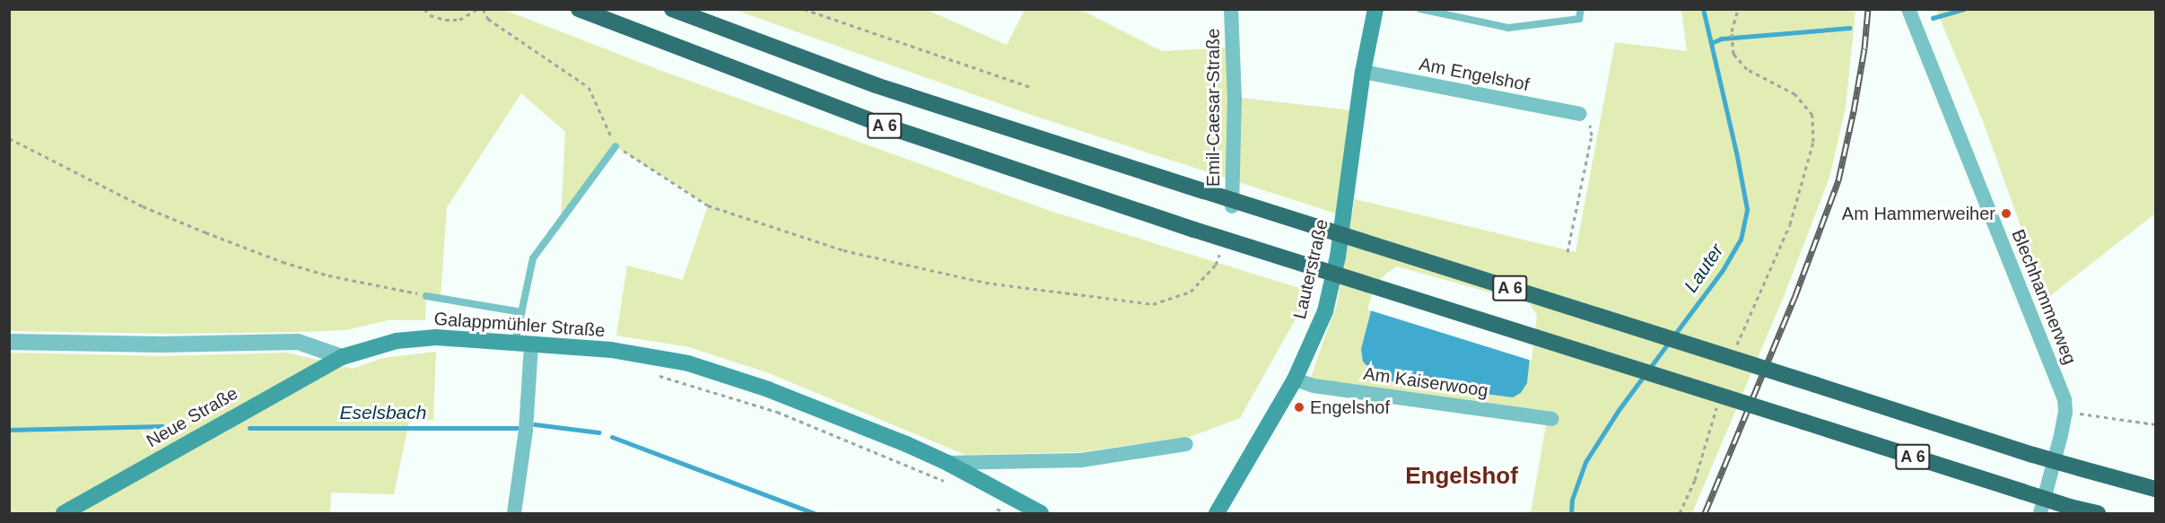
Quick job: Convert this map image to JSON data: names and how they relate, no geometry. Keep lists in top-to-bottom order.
{
  "streets": {
    "highway": ["A 6"],
    "main road": ["Lauterstraße", "Galappmühler Straße", "Neue Straße"],
    "street": [
      "Am Engelshof",
      "Emil-Caesar-Straße",
      "Blechhammerweg",
      "Am Kaiserwoog"
    ]
  },
  "crossings": [
    ["Am Engelshof", "Lauterstraße"],
    ["Lauterstraße", "Am Kaiserwoog"],
    ["Galappmühler Straße", "Neue Straße"]
  ],
  "districts": ["Engelshof"],
  "water": ["Lauter", "Eselsbach"],
  "places": ["Am Hammerweiher", "Engelshof"]
}
